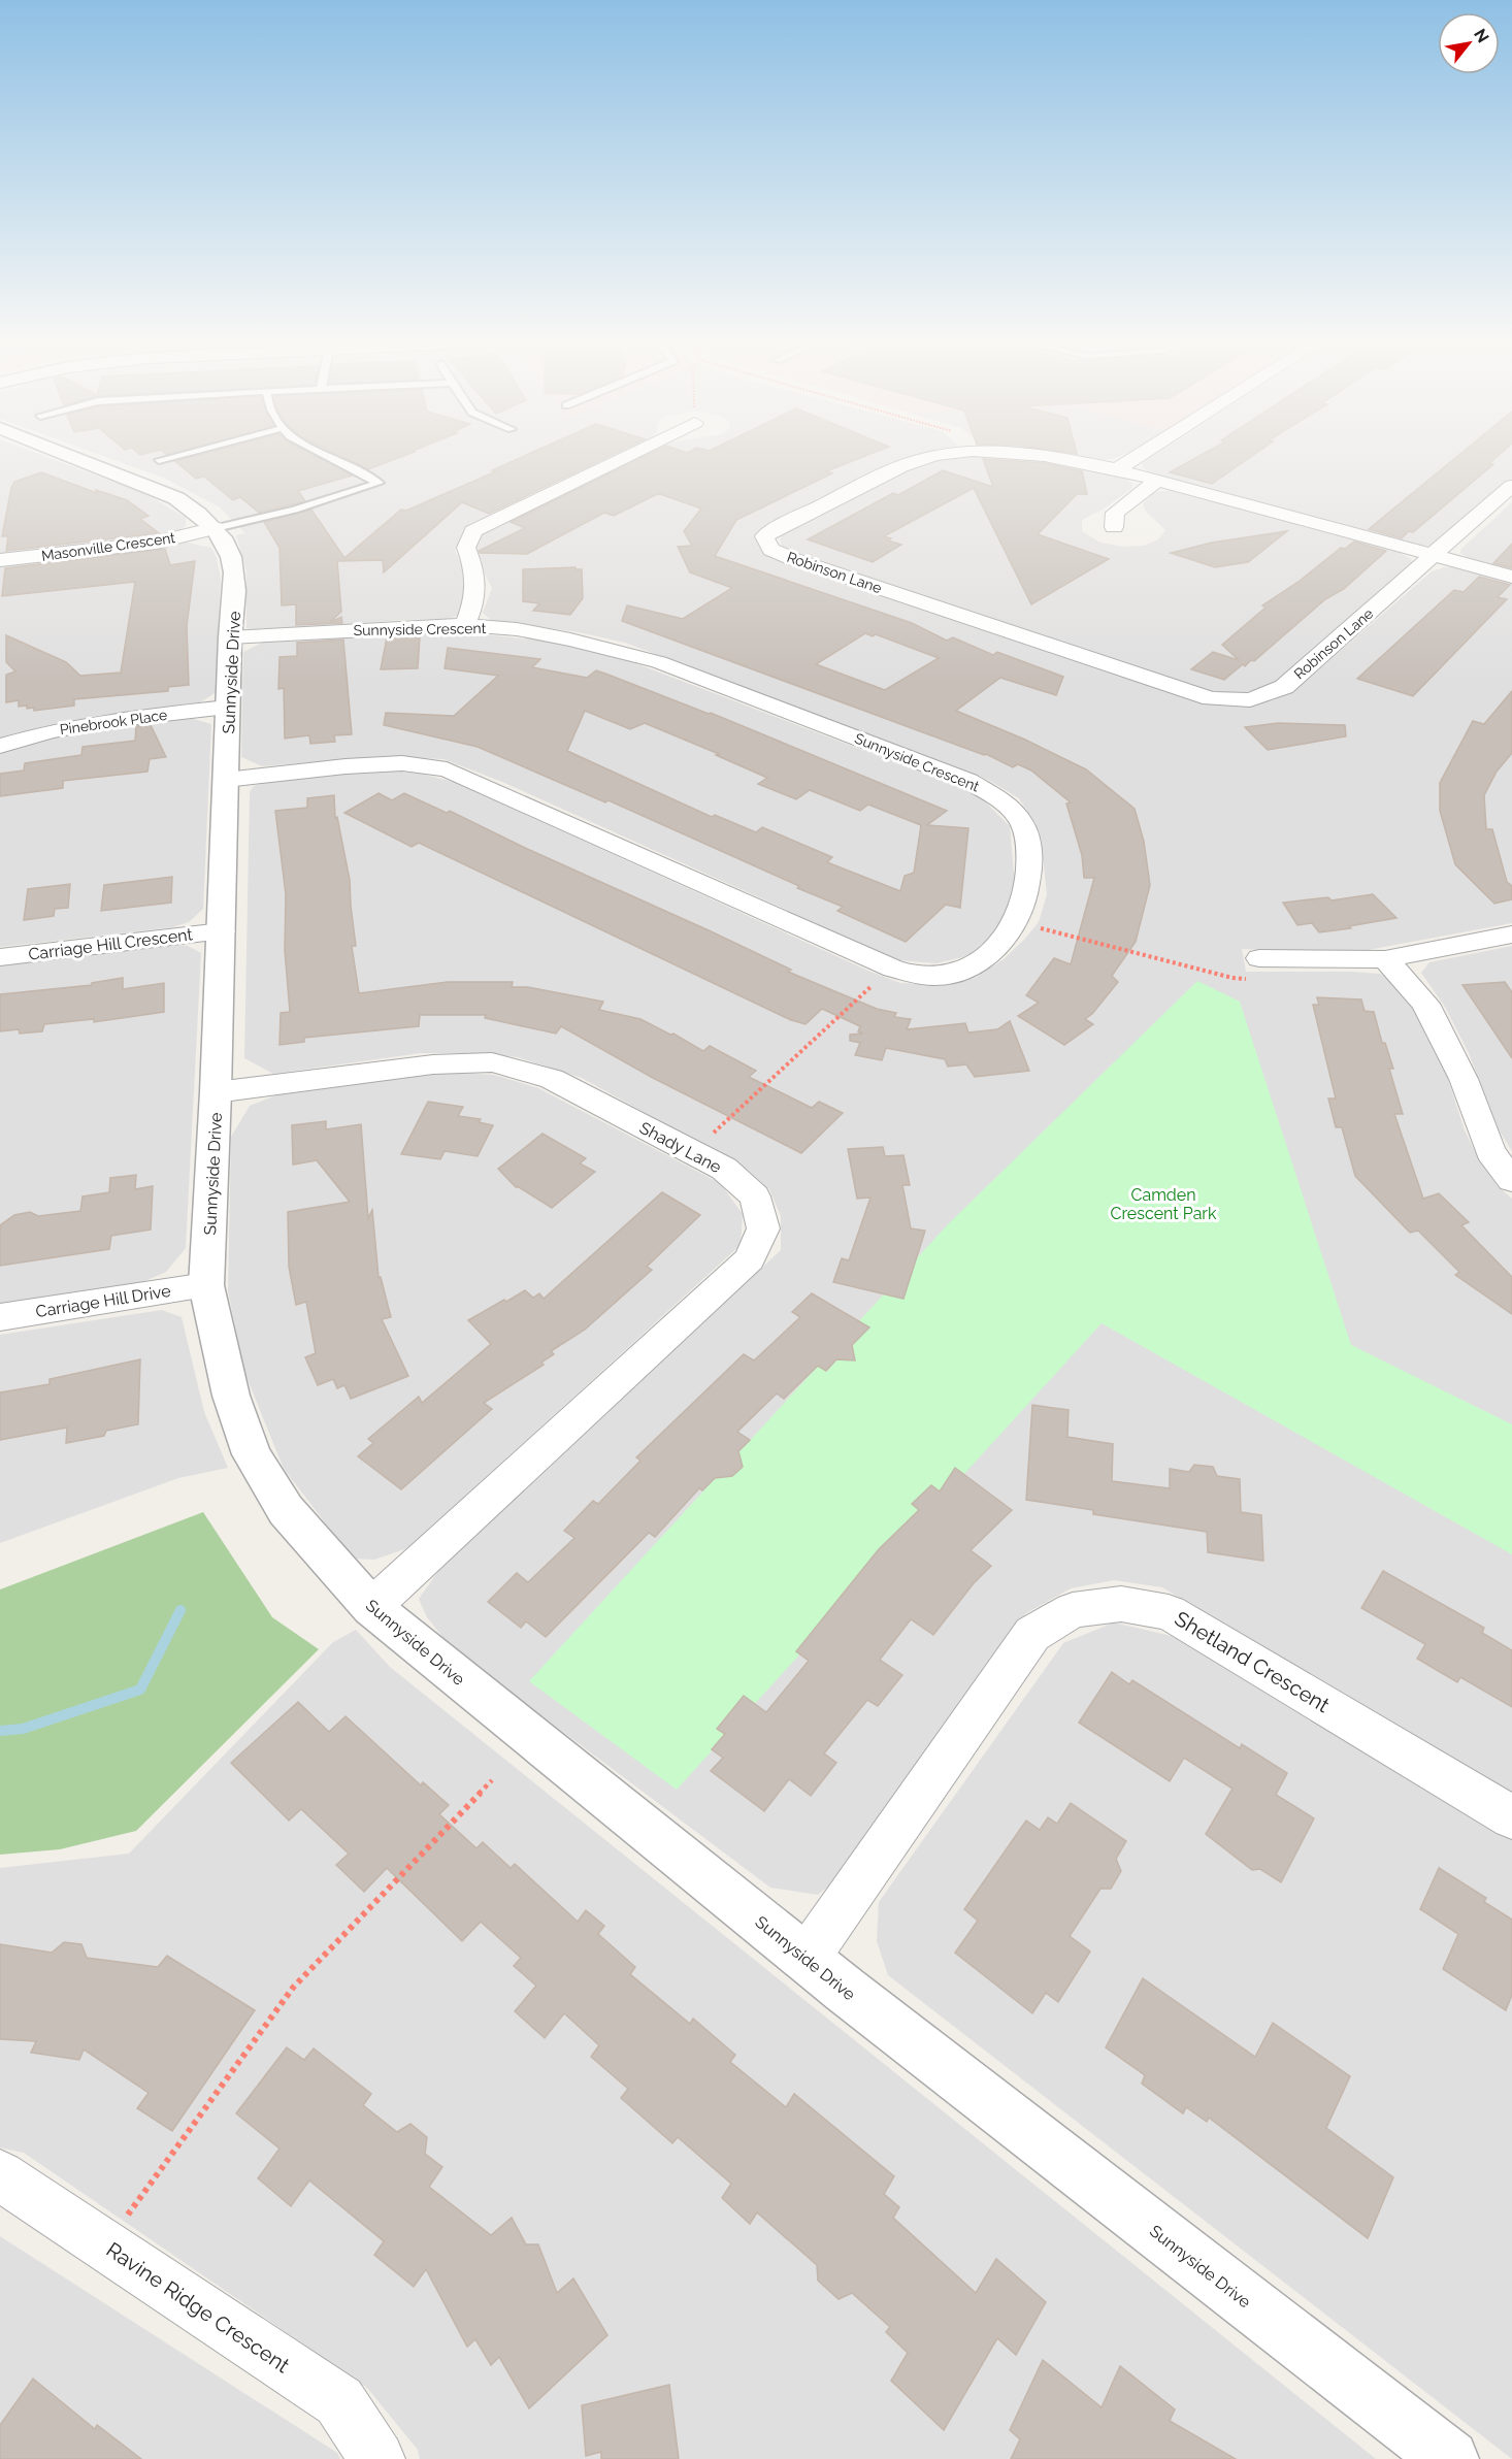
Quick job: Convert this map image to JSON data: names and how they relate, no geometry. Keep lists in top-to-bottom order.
{
  "streets": {
    "street": [
      "Masonville Crescent",
      "Robinson Lane",
      "Sunnyside Crescent",
      "Sunnyside Drive",
      "Pinebrook Place",
      "Carriage Hill Crescent",
      "Shady Lane",
      "Carriage Hill Drive",
      "Shetland Crescent",
      "Ravine Ridge Crescent"
    ]
  },
  "crossings": [
    ["Masonville Crescent", "Sunnyside Drive"],
    ["Sunnyside Crescent", "Sunnyside Drive"],
    ["Sunnyside Drive", "Pinebrook Place"],
    ["Sunnyside Drive", "Carriage Hill Crescent"],
    ["Sunnyside Drive", "Shady Lane"],
    ["Sunnyside Drive", "Carriage Hill Drive"],
    ["Sunnyside Drive", "Shetland Crescent"]
  ],
  "parks": ["Camden Crescent Park"],
  "north": "top right"
}
